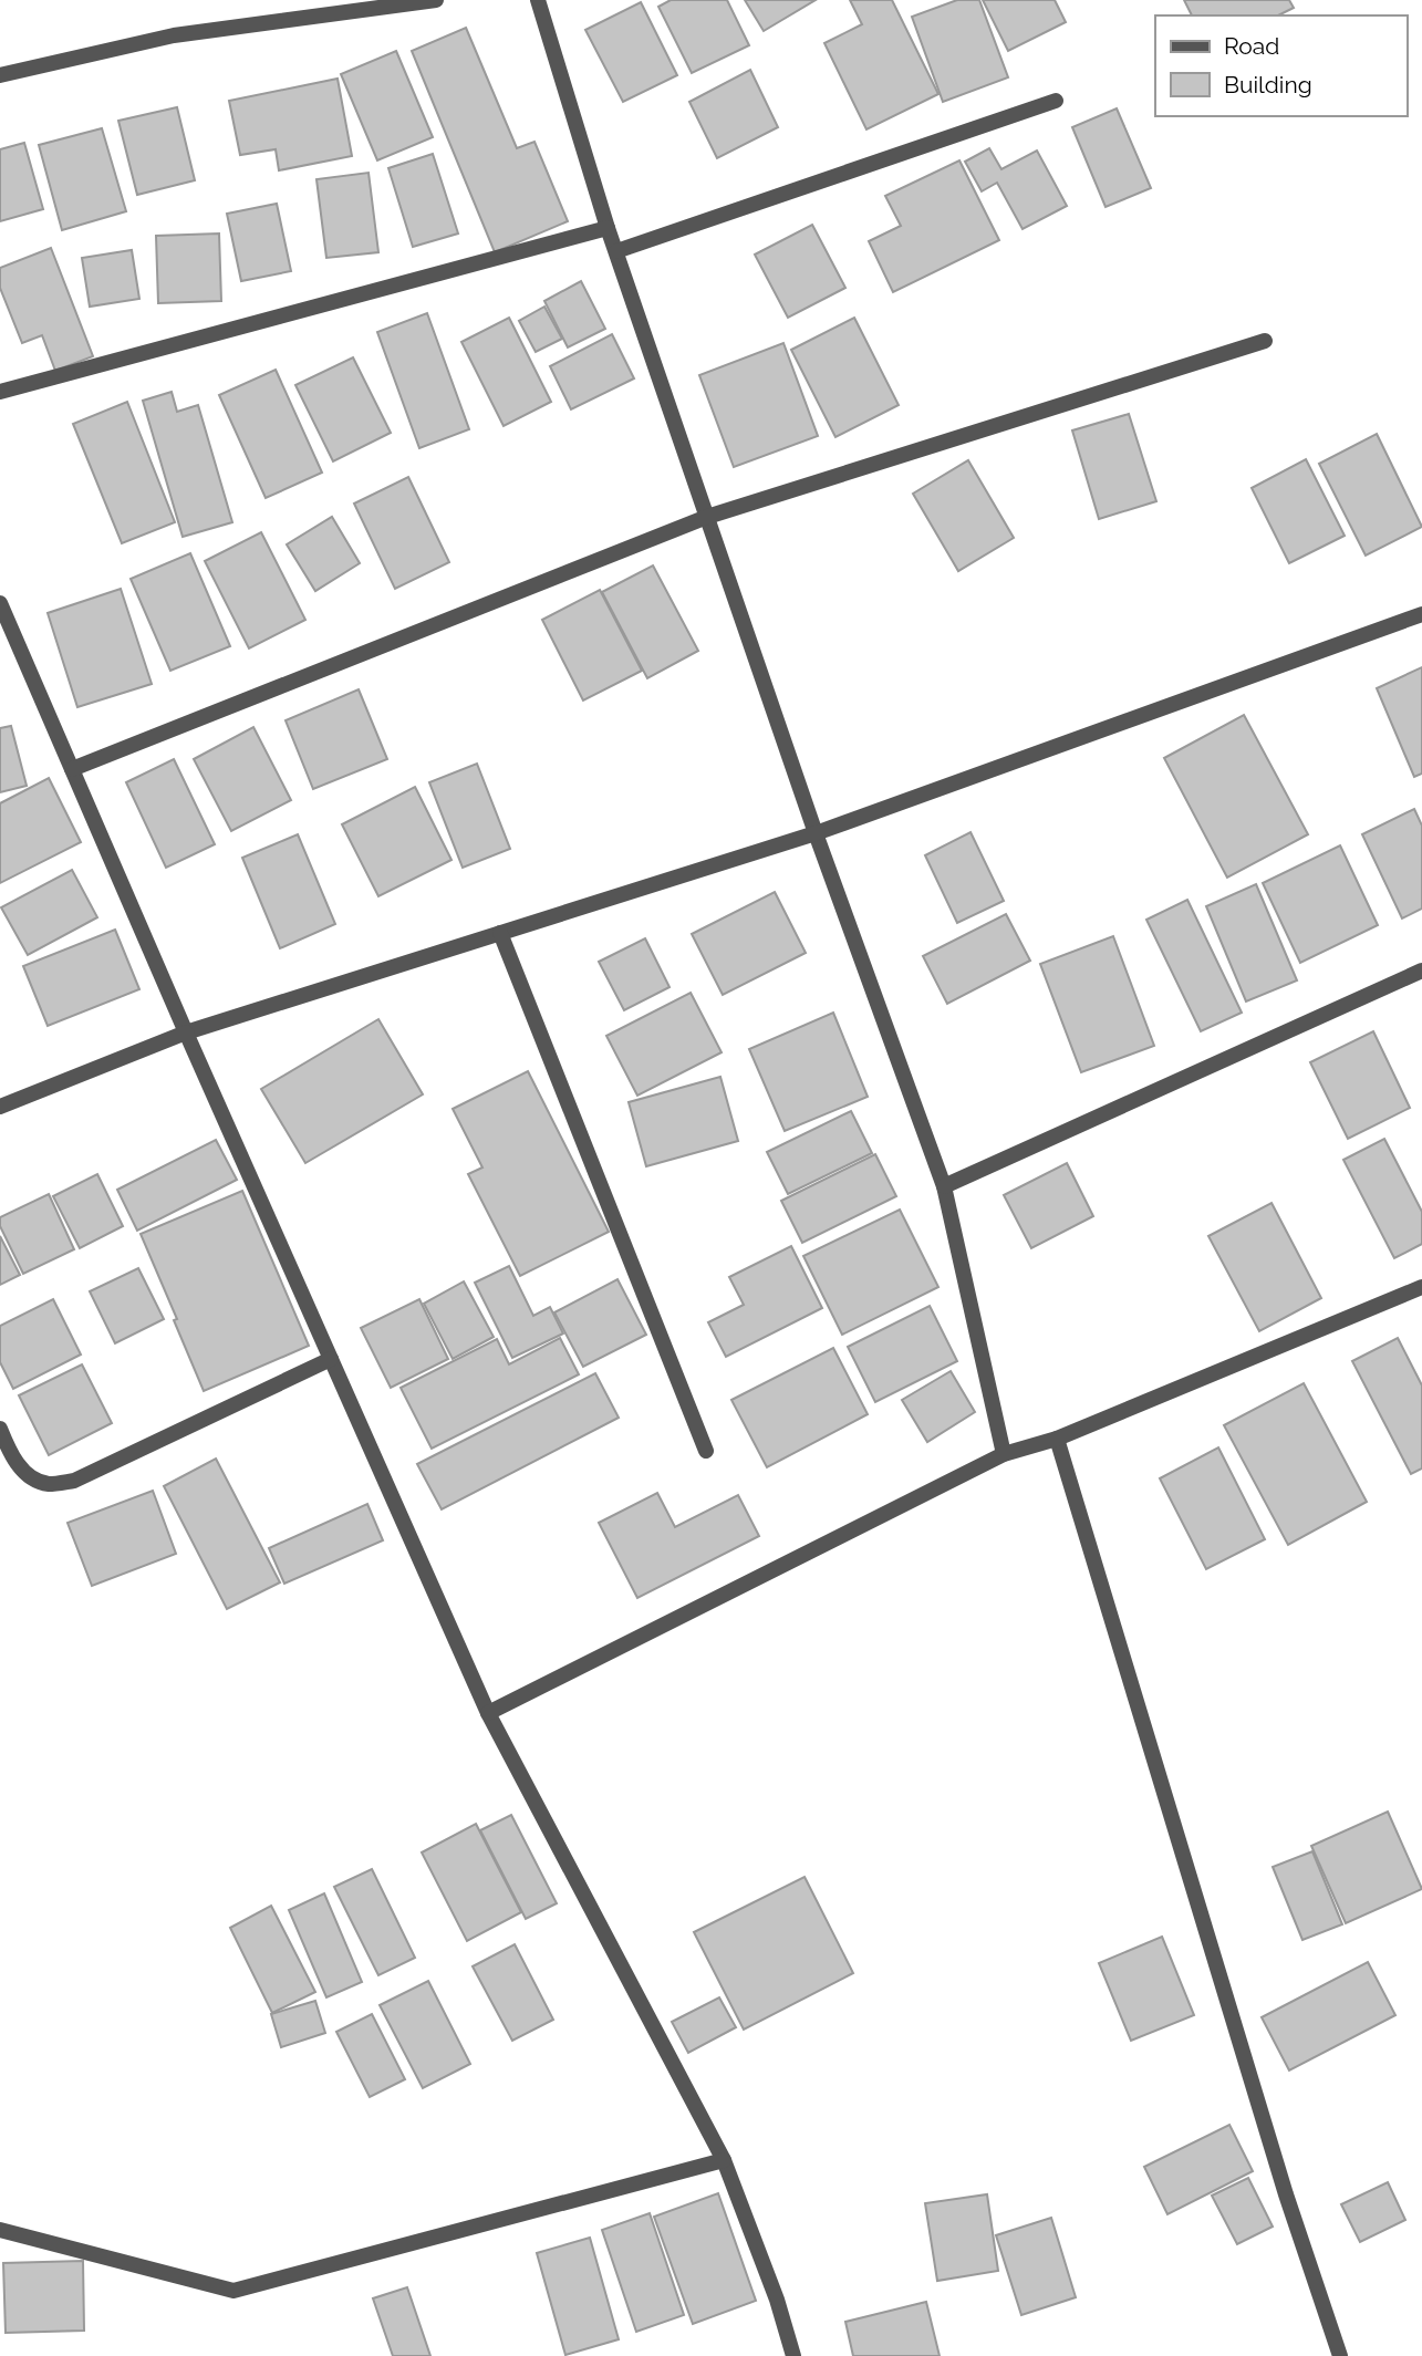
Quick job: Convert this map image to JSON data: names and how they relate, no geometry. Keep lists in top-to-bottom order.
{
  "legend": ["Road", "Building"]
}
